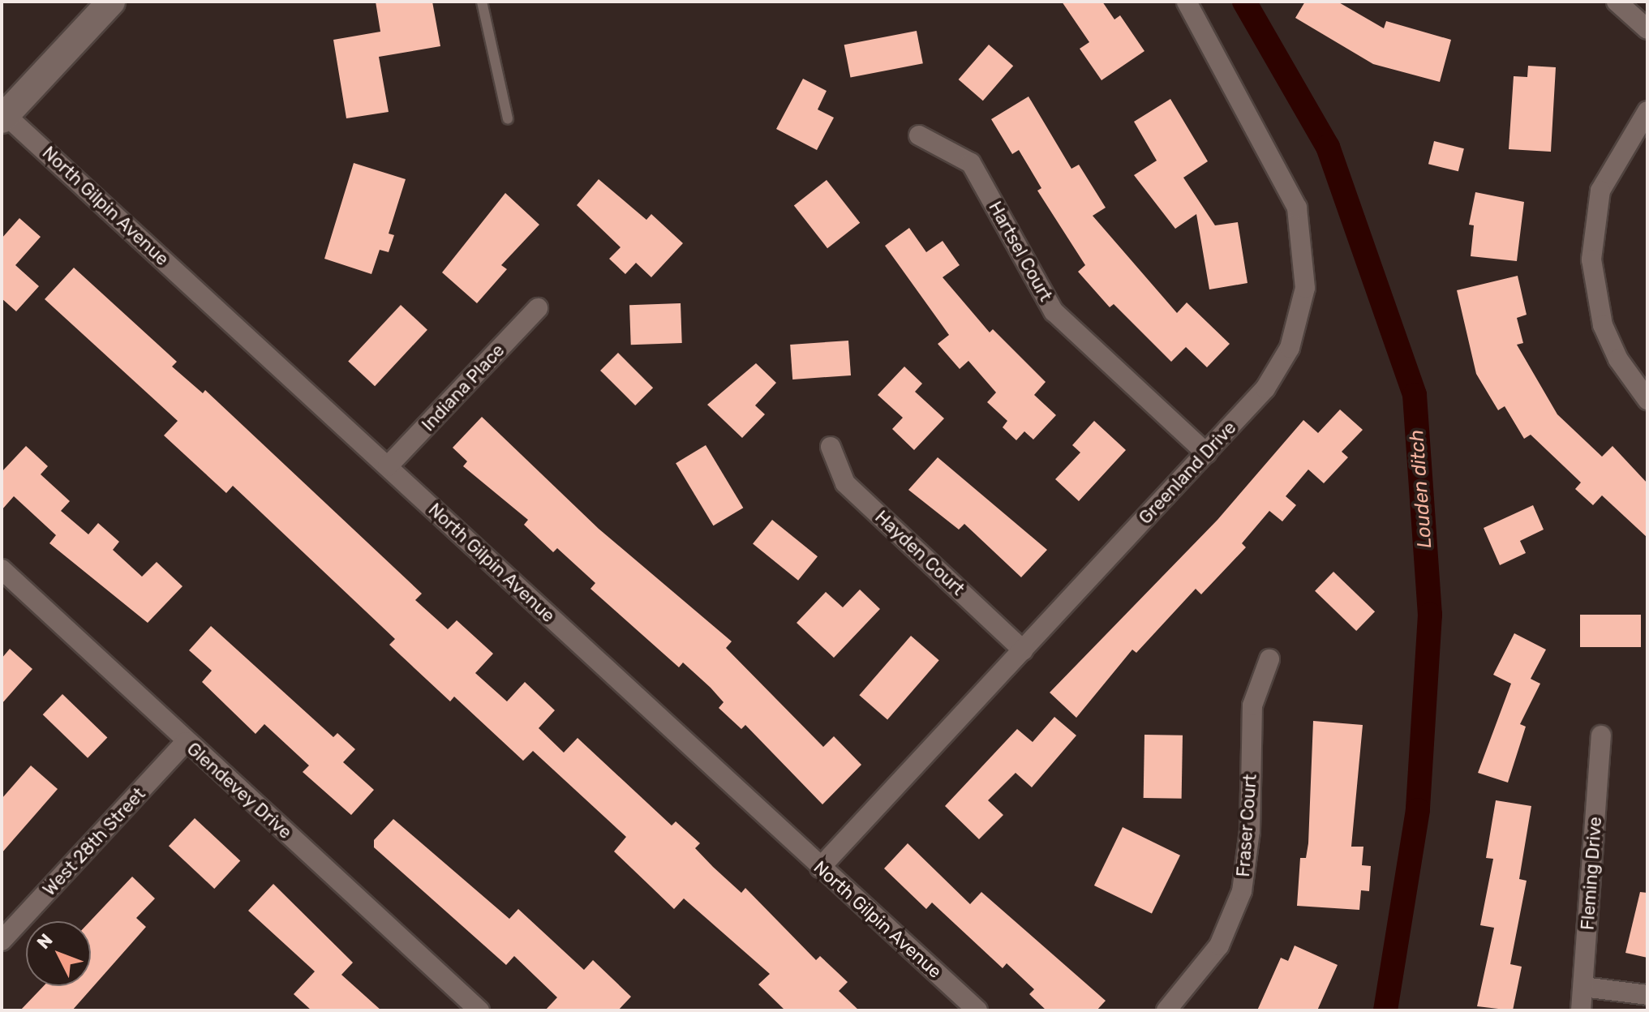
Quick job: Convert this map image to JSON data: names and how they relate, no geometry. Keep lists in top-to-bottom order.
{
  "streets": {
    "street": [
      "North Gilpin Avenue",
      "Hartsel Court",
      "Indiana Place",
      "Greenland Drive",
      "Hayden Court",
      "Glendevey Drive",
      "Fraser Court",
      "West 28th Street",
      "Fleming Drive"
    ]
  },
  "crossings": [
    ["North Gilpin Avenue", "Indiana Place"],
    ["North Gilpin Avenue", "Greenland Drive"],
    ["Hartsel Court", "Greenland Drive"],
    ["Greenland Drive", "Hayden Court"],
    ["Glendevey Drive", "West 28th Street"]
  ],
  "water": ["Louden ditch"],
  "north": "top left"
}
